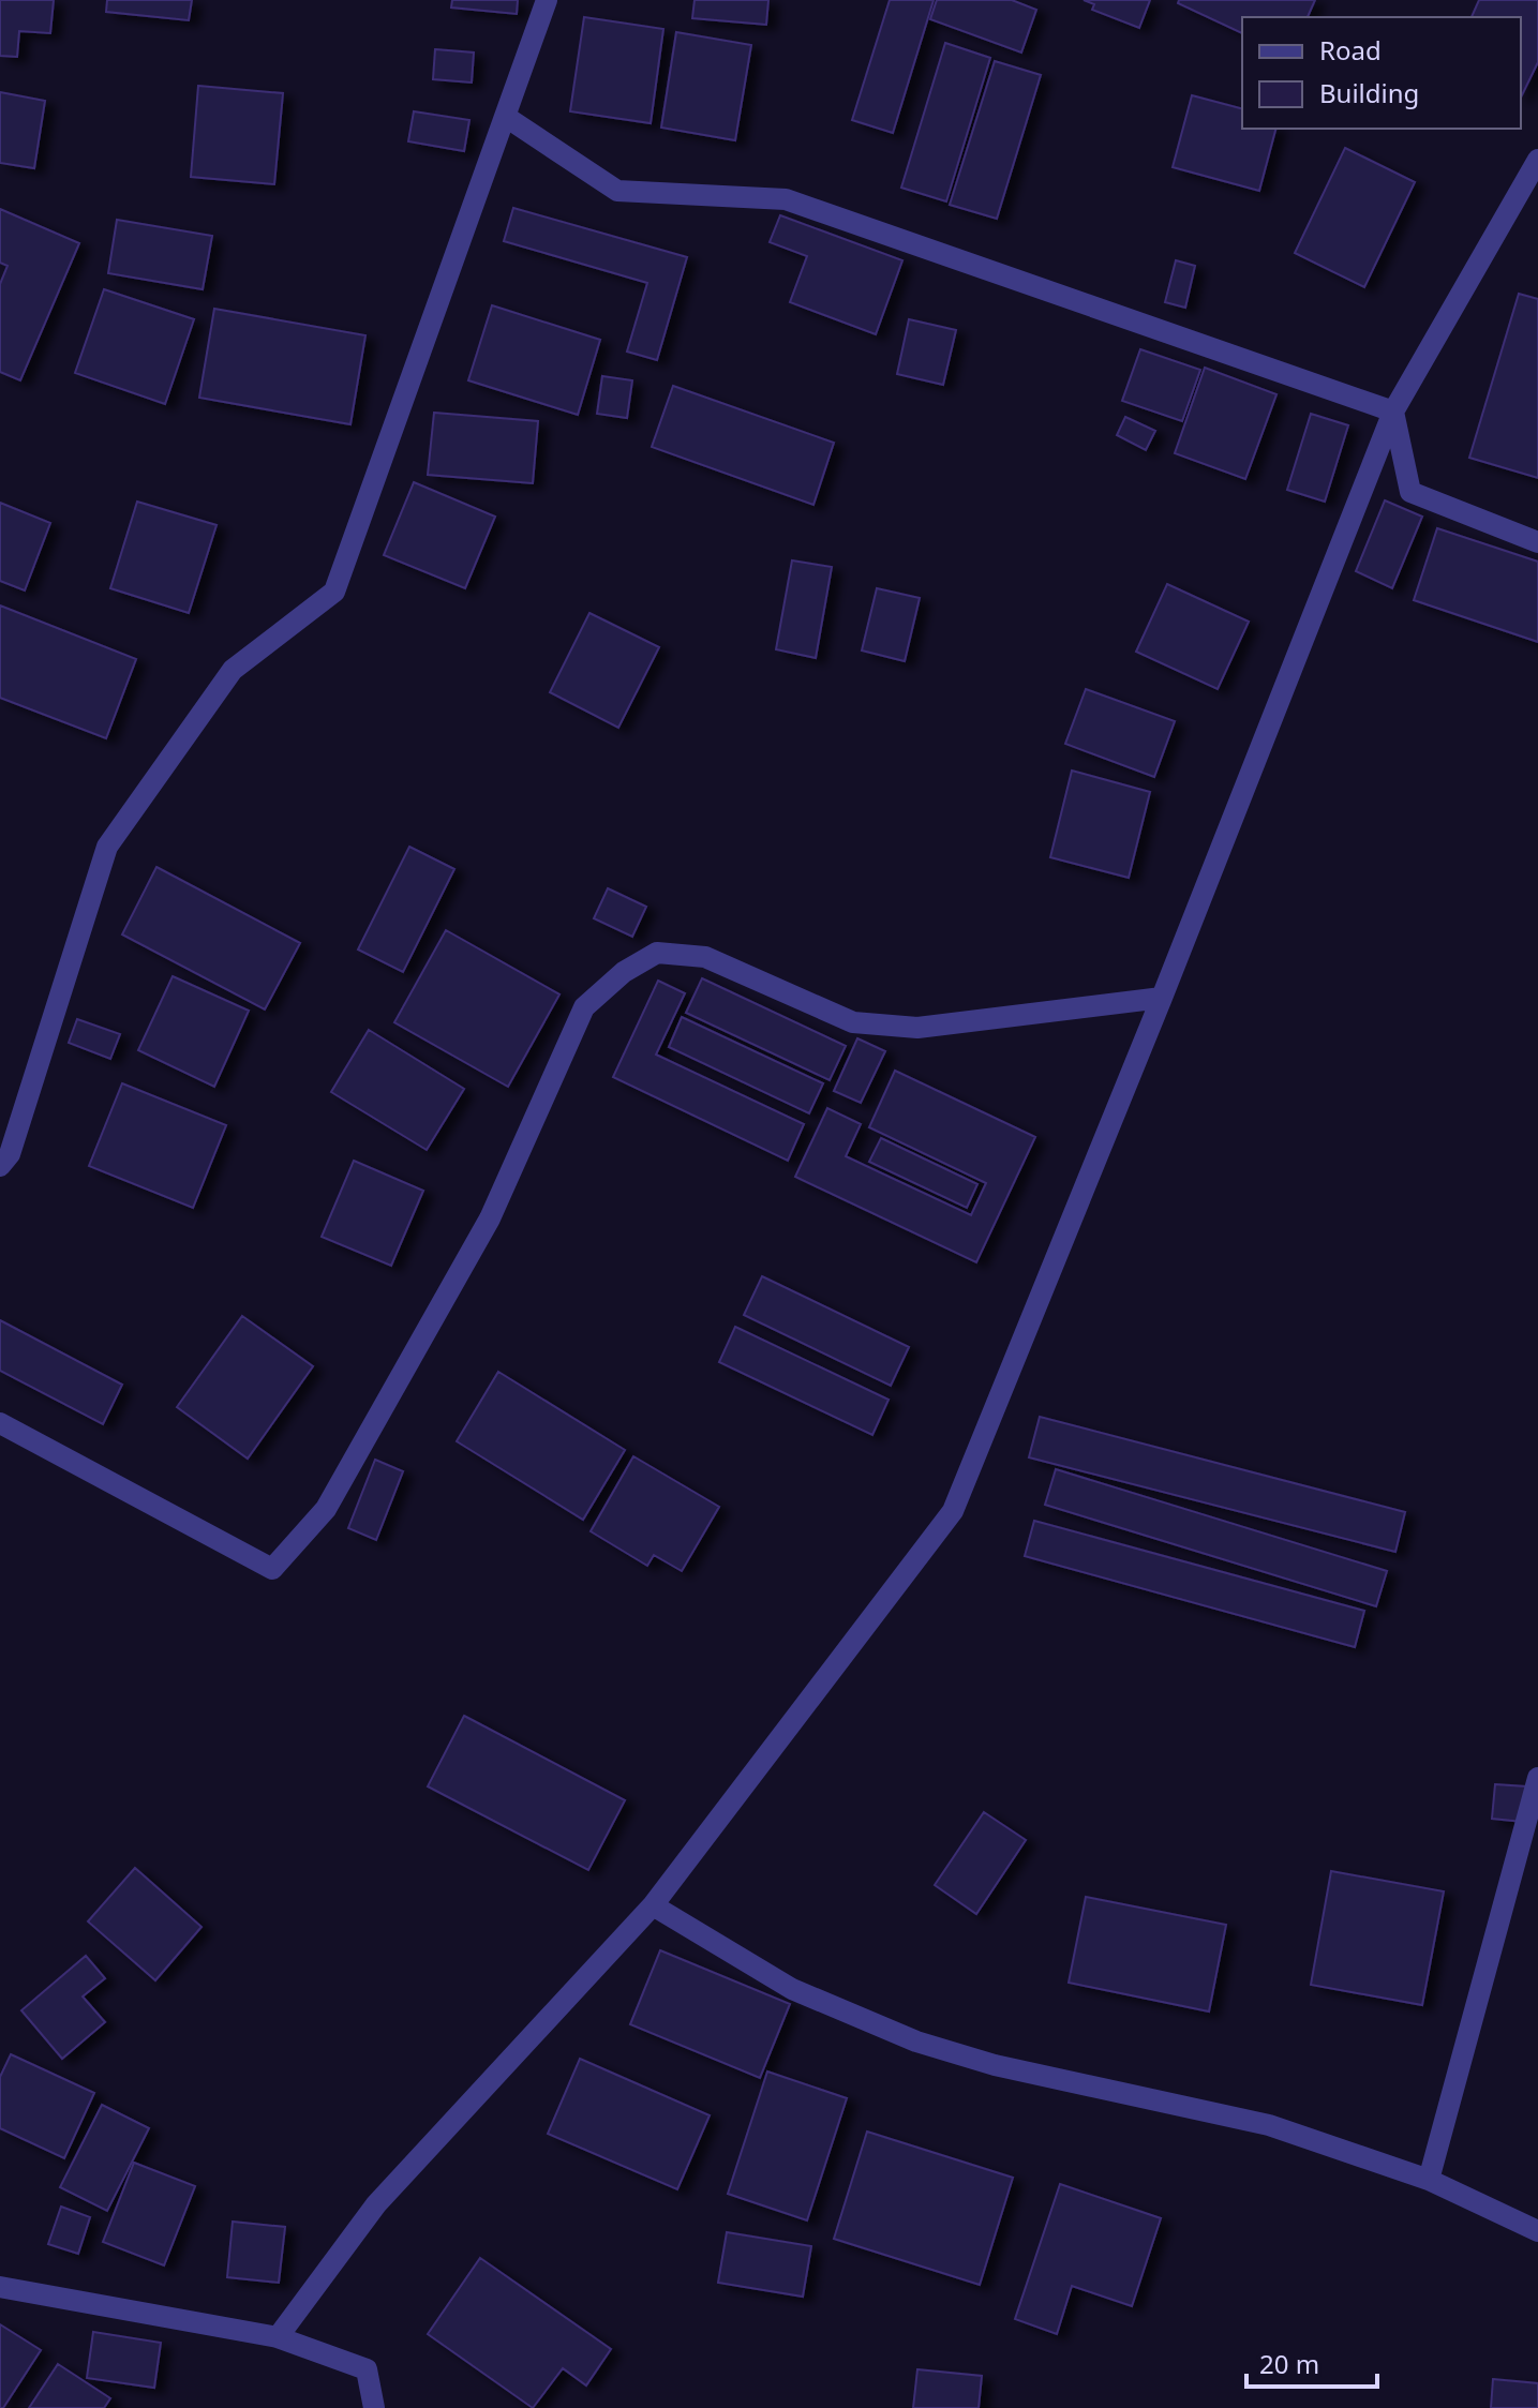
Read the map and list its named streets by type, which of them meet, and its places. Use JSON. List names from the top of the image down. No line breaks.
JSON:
{"legend":["Road","Building"],"scale_bar":"20 m"}
